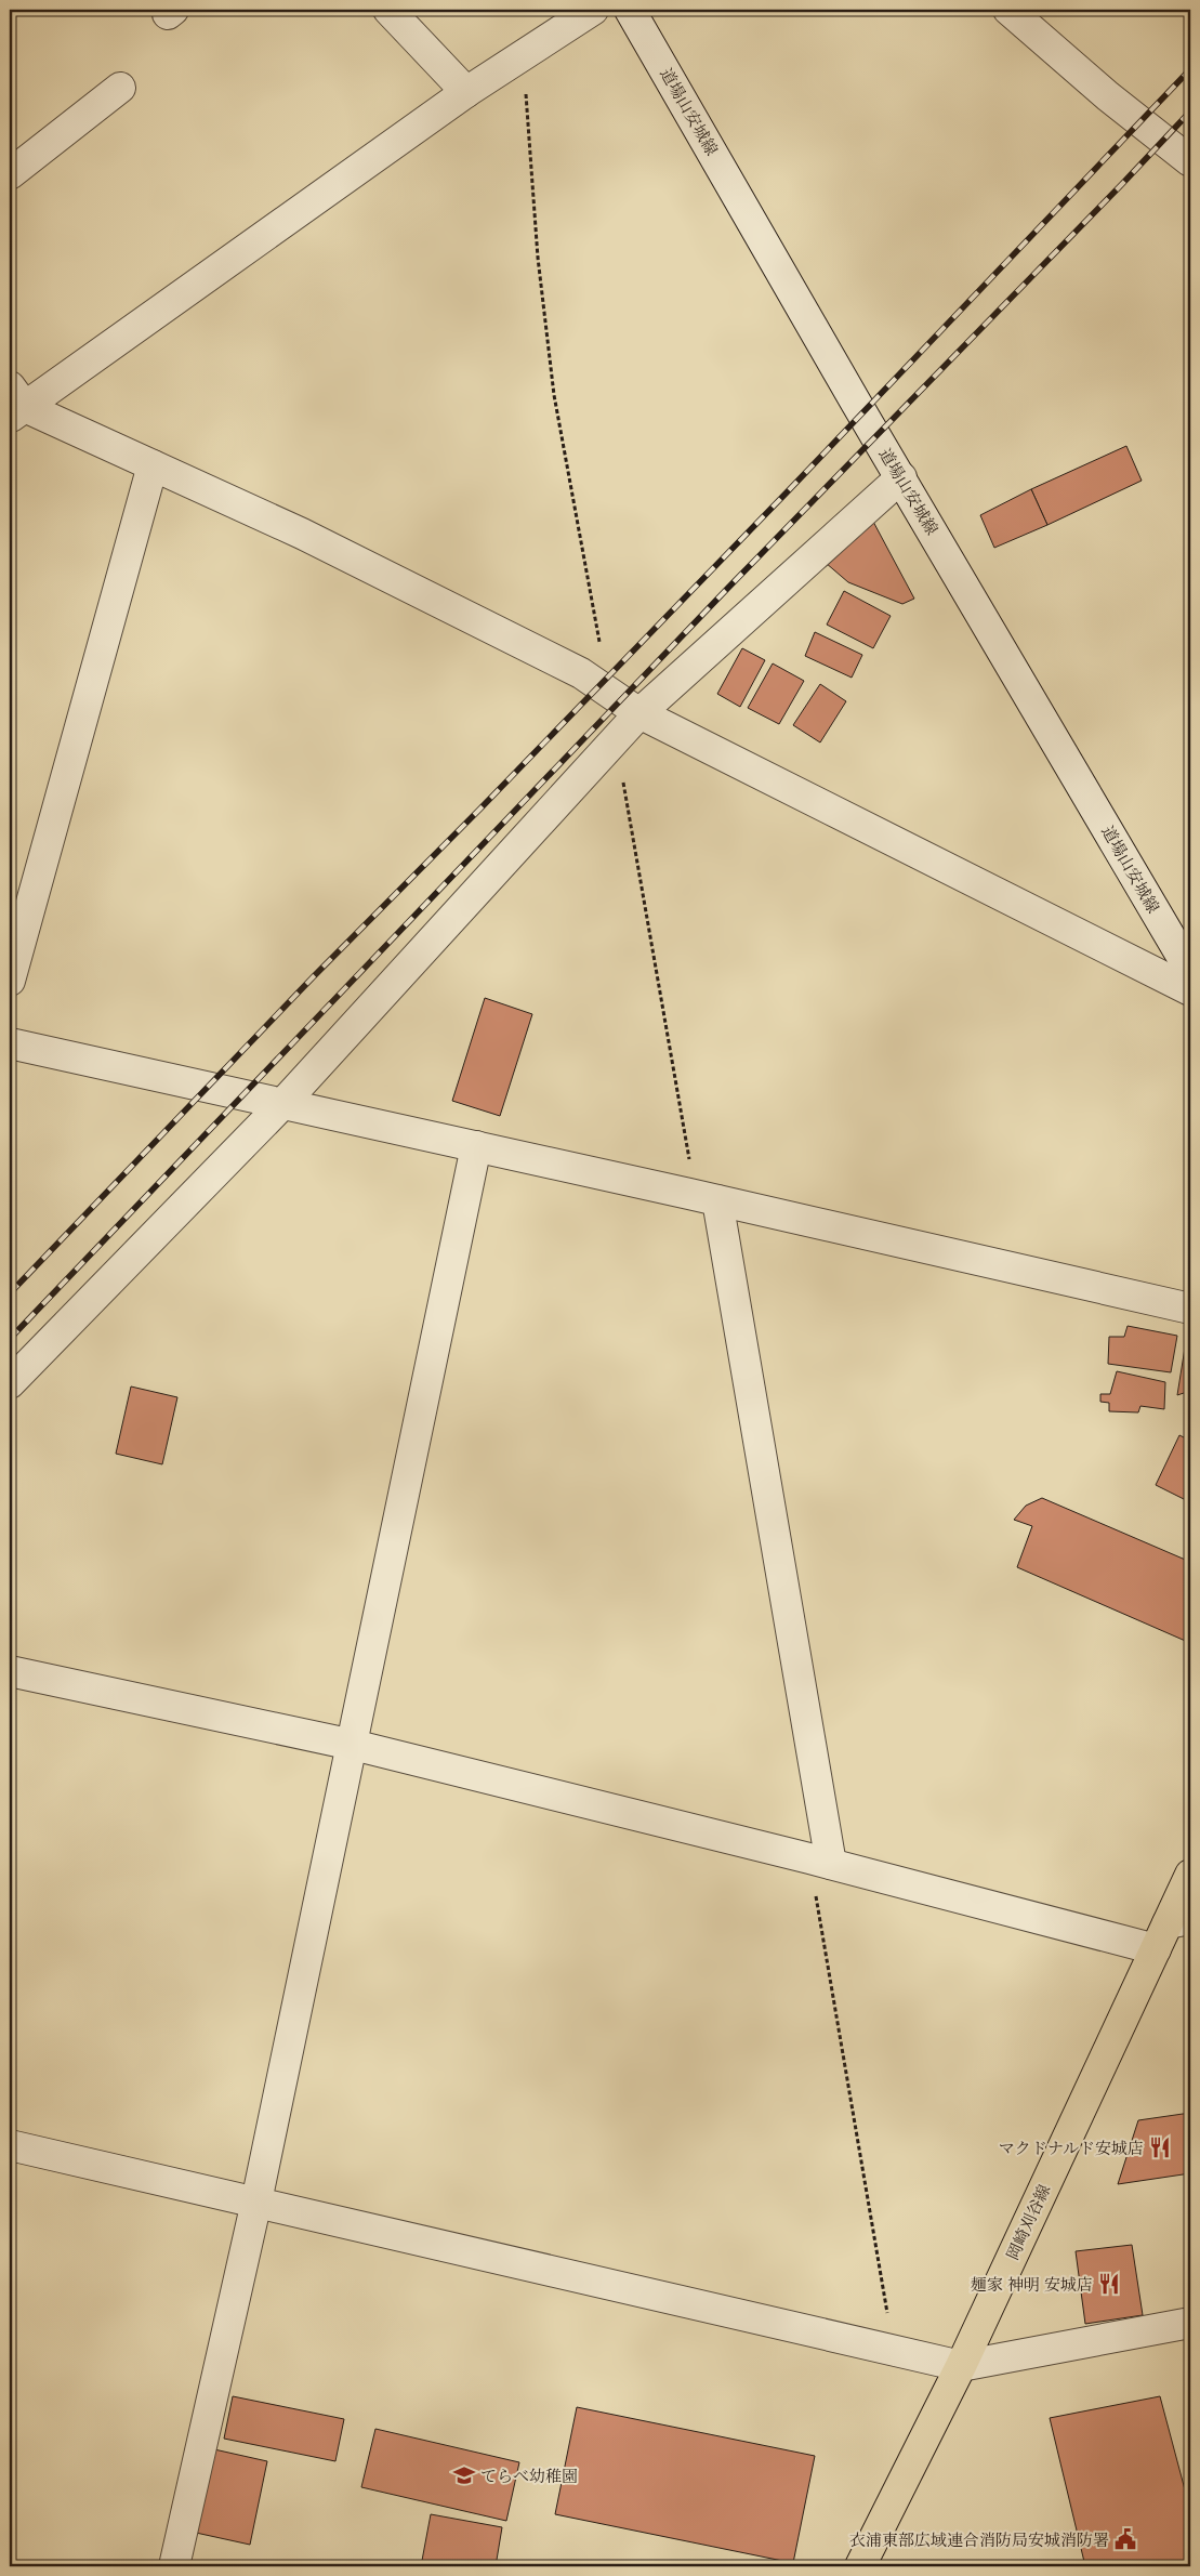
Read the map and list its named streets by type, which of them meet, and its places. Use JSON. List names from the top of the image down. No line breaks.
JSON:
{"streets":{"main road":["岡崎刈谷線"],"street":["道場山安城線"]},"places":{"restaurant":["マクドナルド安城店","麺家 神明 安城店"],"school or university":["てらべ幼稚園"],"public building":["衣浦東部広域連合消防局安城消防署"]}}
